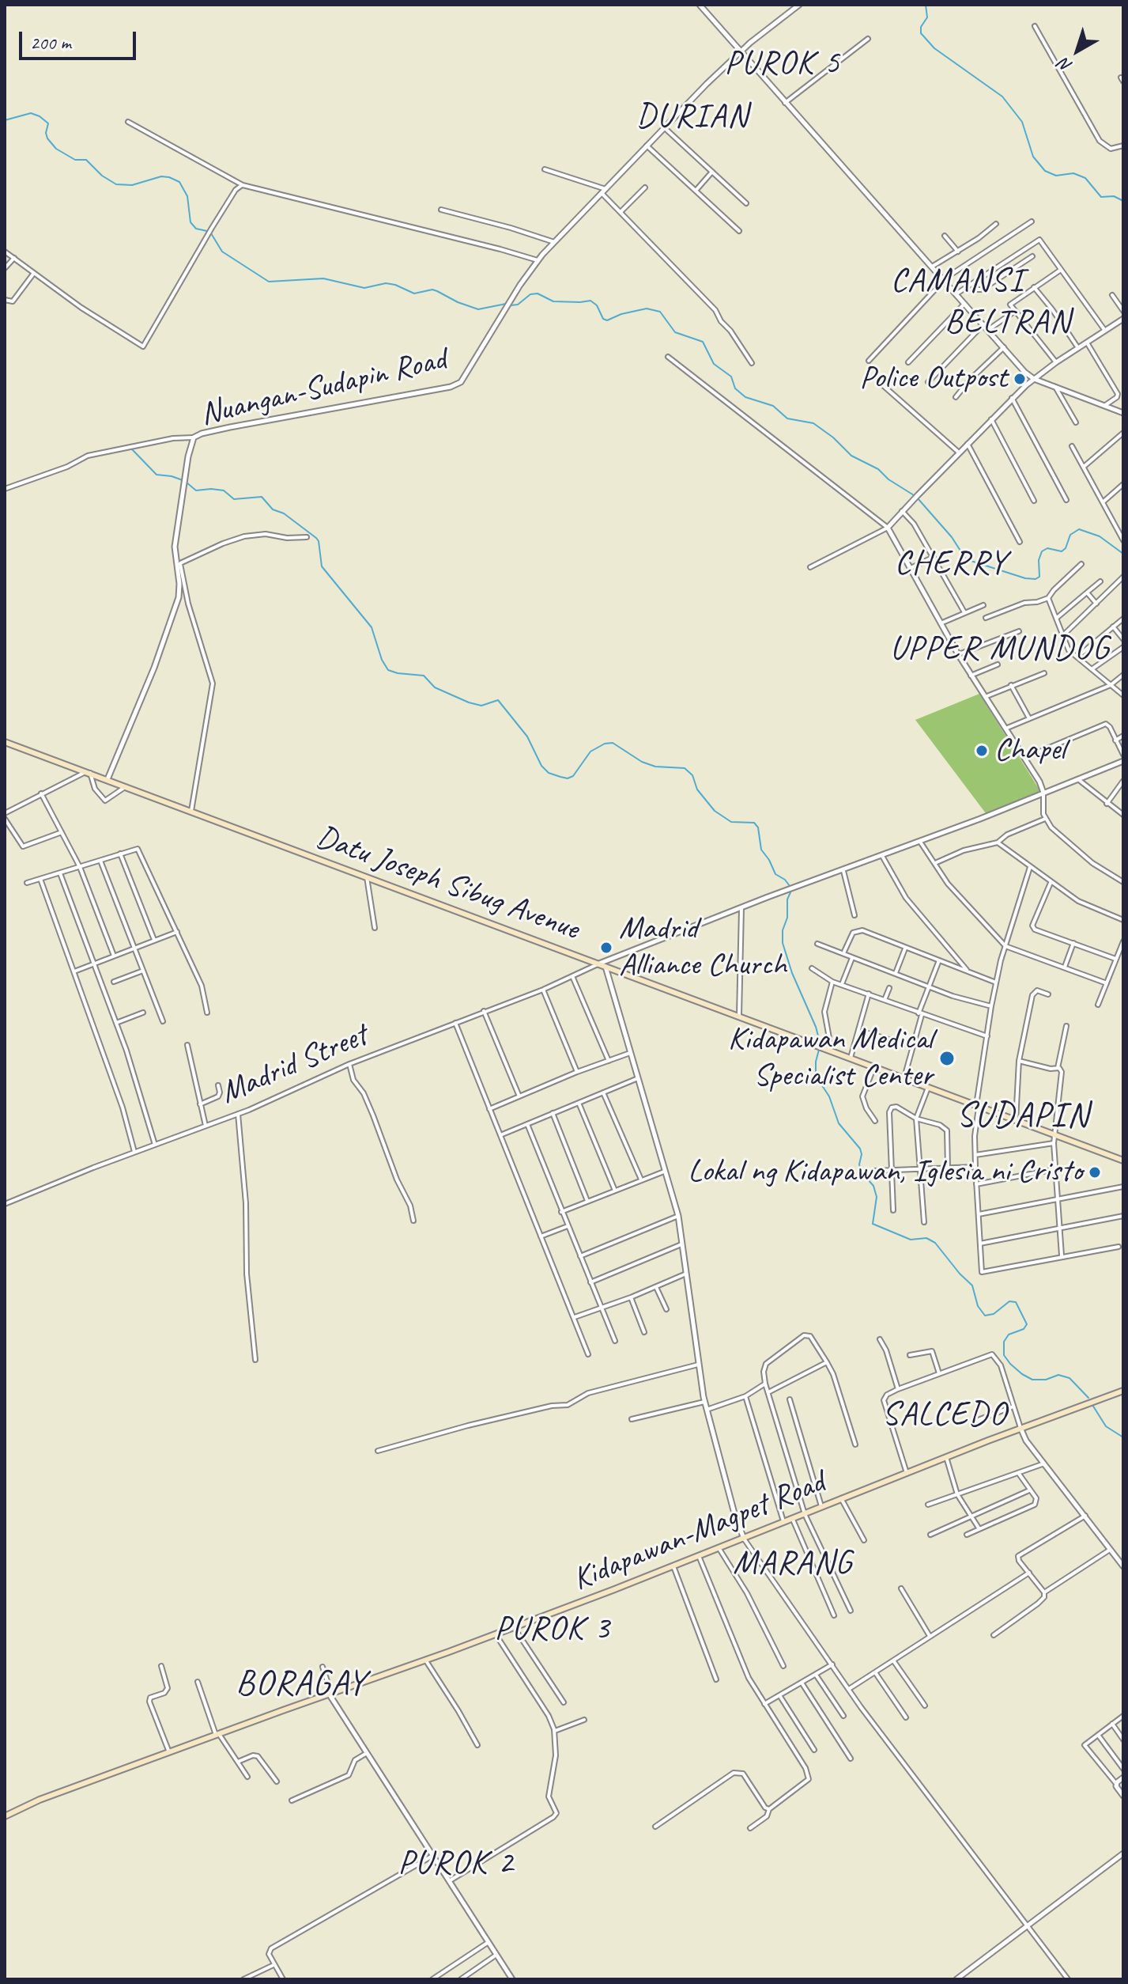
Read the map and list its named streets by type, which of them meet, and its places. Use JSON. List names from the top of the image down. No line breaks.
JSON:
{"streets":{"main road":["Datu Joseph Sibug Avenue","Kidapawan-Magpet Road"],"street":["Nuangan-Sudapin Road","Madrid Street"]},"crossings":[["Nuangan-Sudapin Road","Datu Joseph Sibug Avenue"],["Datu Joseph Sibug Avenue","Madrid Street"]],"districts":["PUROK 5","DURIAN","CAMANSI","BELTRAN","CHERRY","UPPER MUNDOG","SUDAPIN","SALCEDO","MARANG","PUROK 3","BORAGAY","PUROK 2"],"places":["Police Outpost","Chapel","Madrid Alliance Church","Kidapawan Medical Specialist Center","Lokal ng Kidapawan, Iglesia ni Cristo"],"scale_bar":"200 m","north":"bottom left"}
